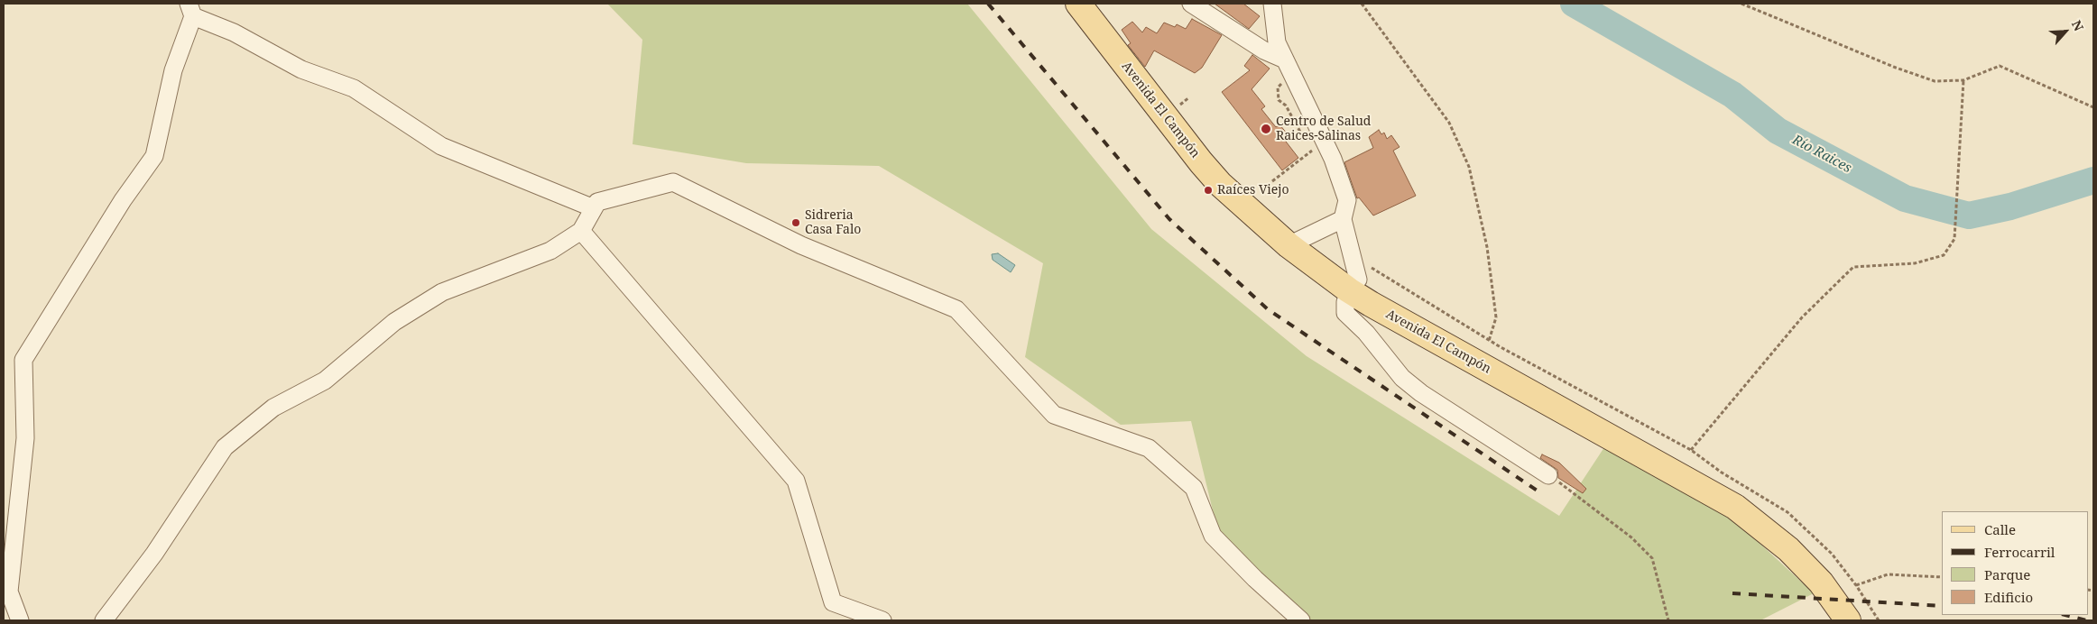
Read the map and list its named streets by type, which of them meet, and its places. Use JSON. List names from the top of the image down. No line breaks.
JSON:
{"streets":{"main road":["Avenida El Campón"]},"water":["Río Raices"],"places":["Centro de Salud Raices-Salinas","Raíces Viejo","Sidreria Casa Falo"],"legend":["Calle","Ferrocarril","Parque","Edificio"],"north":"top right"}
